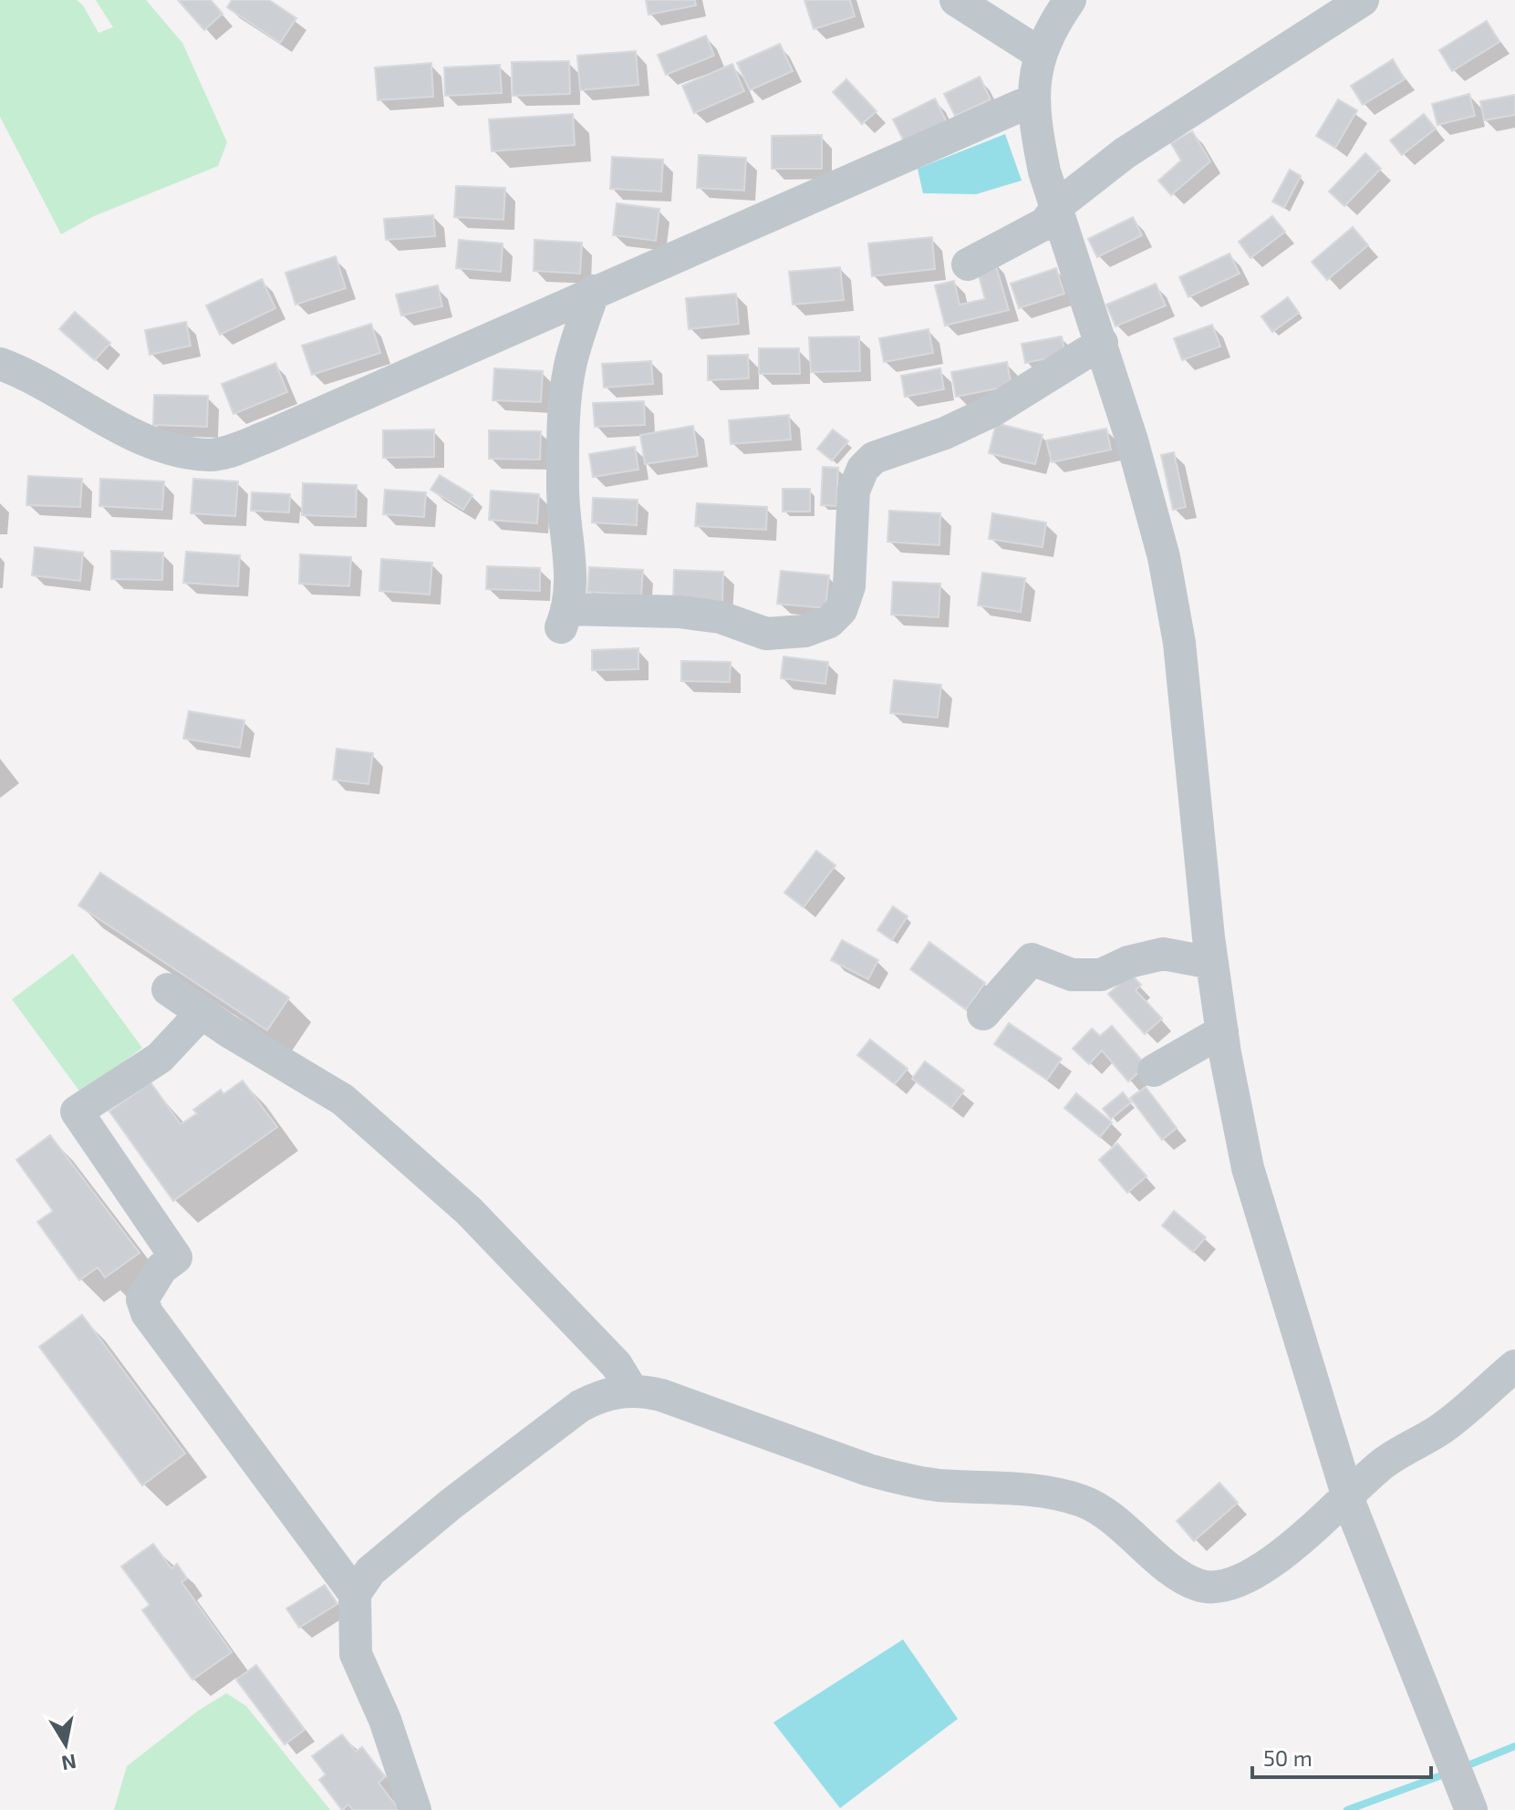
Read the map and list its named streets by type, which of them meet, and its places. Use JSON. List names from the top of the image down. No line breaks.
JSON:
{"scale_bar":"50 m","north":"bottom"}
